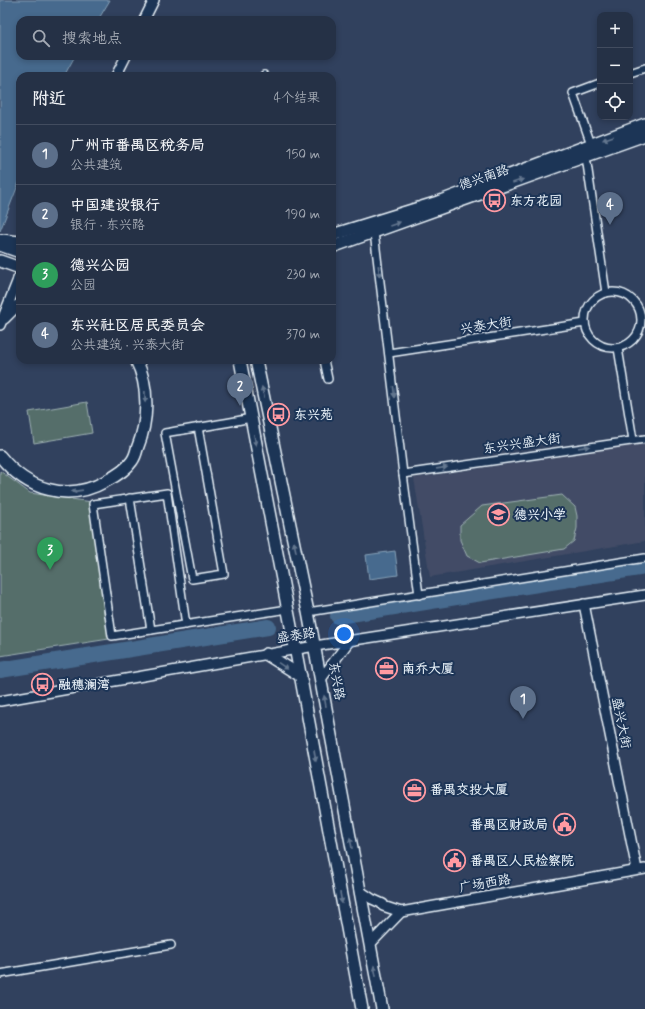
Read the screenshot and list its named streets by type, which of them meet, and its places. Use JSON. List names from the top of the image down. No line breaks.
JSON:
{"streets":{"main road":["德兴南路","东兴路"],"street":["兴泰大街","东兴兴盛大街","盛泰路","盛兴大街","广场西路"]},"crossings":[["盛泰路","东兴路"],["盛泰路","盛兴大街"],["盛兴大街","广场西路"]],"one_way":["东兴兴盛大街"],"places":{"bus stop":["东方花园","东兴苑","融穗澜湾"],"school or university":["德兴小学"],"office":["南乔大厦","番禺交投大厦"],"public building":["番禺区财政局","番禺区人民检察院"]},"page":{"map_buttons":["+","−"],"search":"搜索地点","heading":["附近","4个结果"],"list":[{"mark":"1","name":"广州市番禺区税务局","note":"公共建筑","value":"150 m"},{"mark":"2","name":"中国建设银行","note":"银行 · 东兴路","value":"190 m"},{"mark":"3","name":"德兴公园","note":"公园","value":"230 m"},{"mark":"4","name":"东兴社区居民委员会","note":"公共建筑 · 兴泰大街","value":"370 m"}],"pins":["4","2","3","1"]}}
